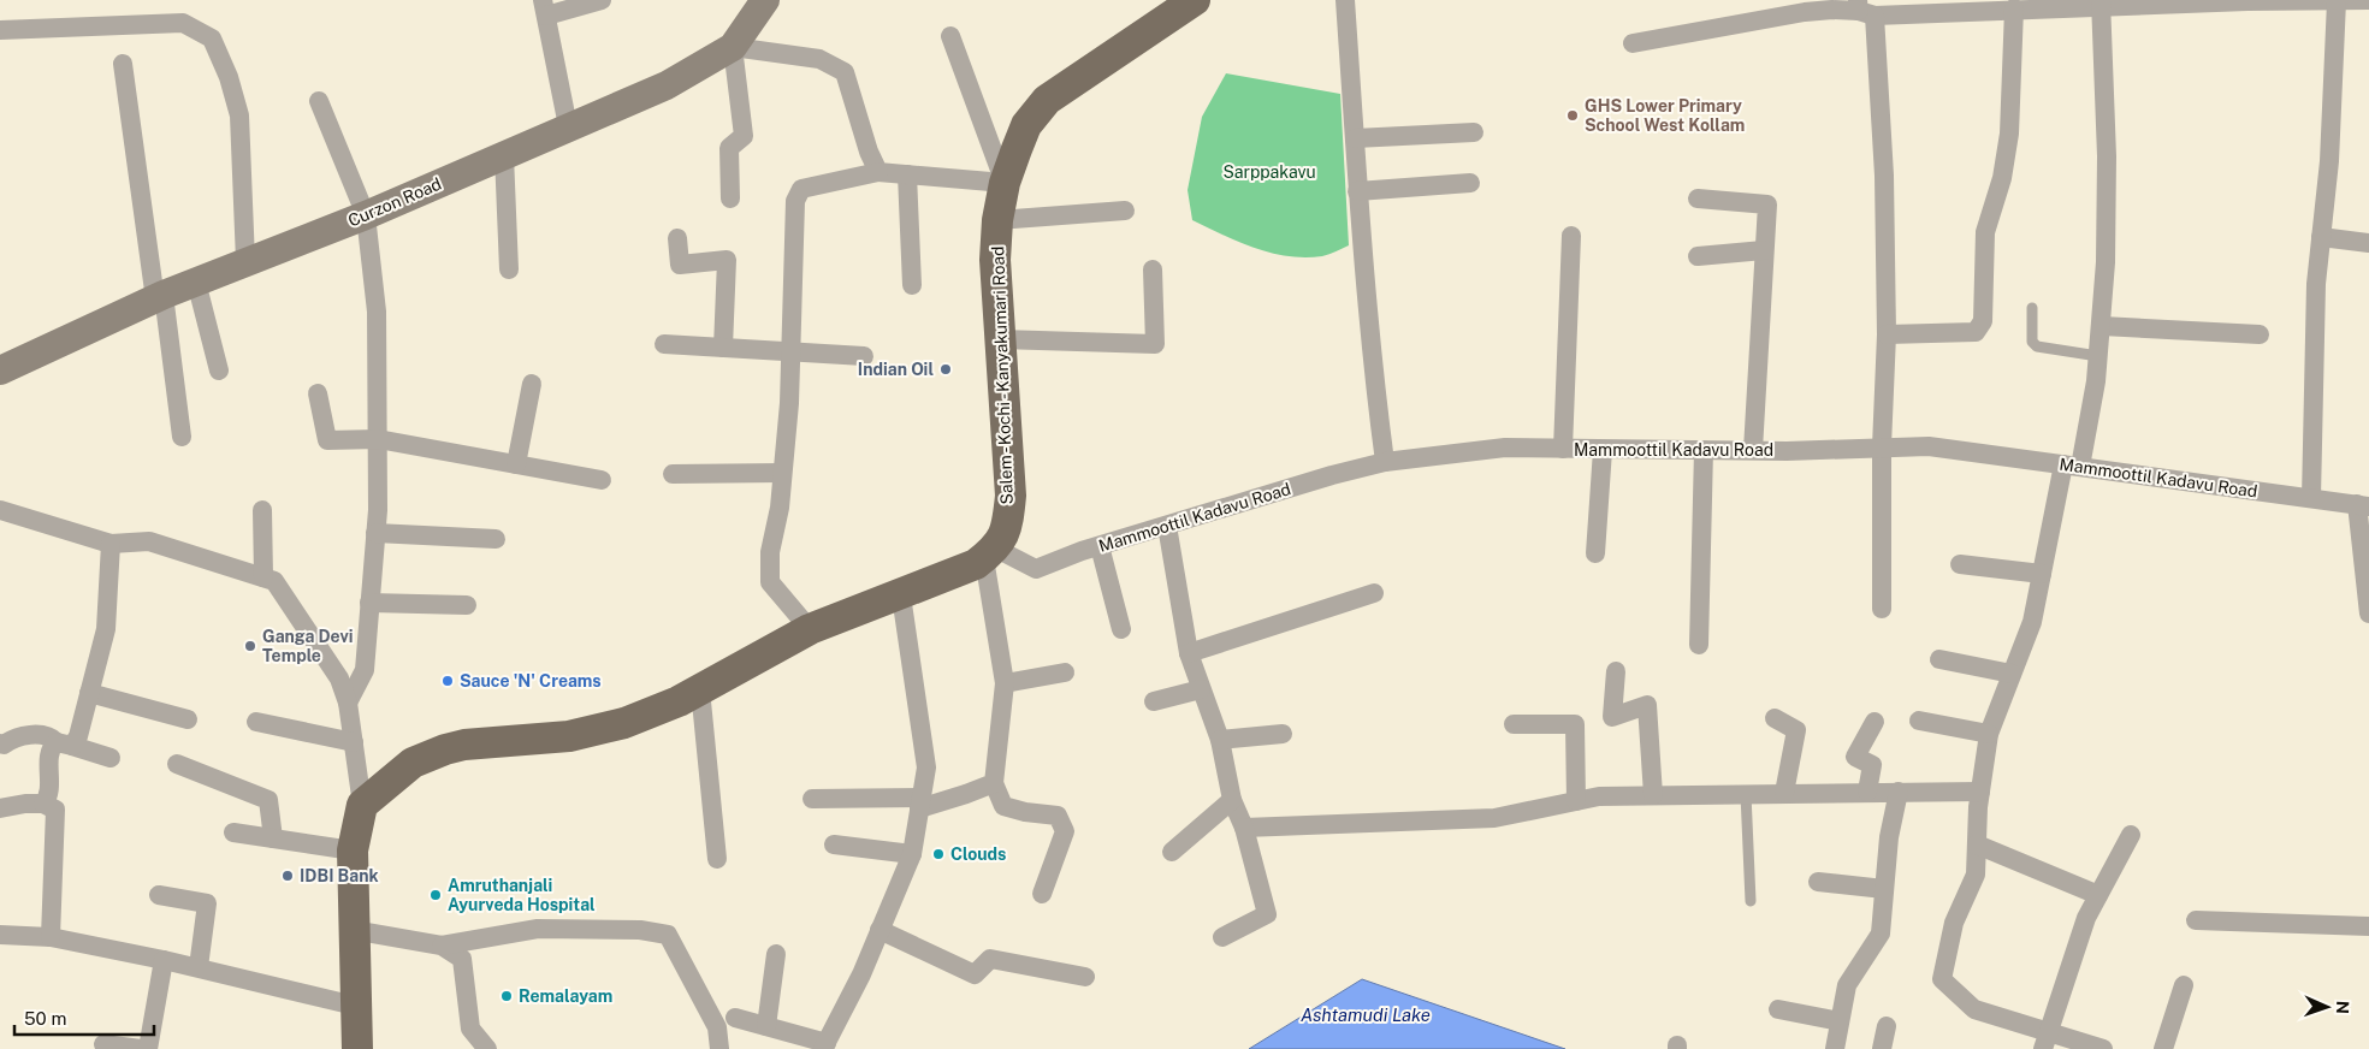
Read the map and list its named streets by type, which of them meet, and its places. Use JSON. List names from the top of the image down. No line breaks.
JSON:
{"streets":{"main road":["Curzon Road","Salem - Kochi - Kanyakumari Road"],"street":["Mammoottil Kadavu Road"]},"crossings":[["Salem - Kochi - Kanyakumari Road","Mammoottil Kadavu Road"]],"water":["Ashtamudi Lake"],"parks":["Sarppakavu"],"places":["GHS Lower Primary School West Kollam","Indian Oil","Ganga Devi Temple","Sauce 'N' Creams","Clouds","IDBI Bank","Amruthanjali Ayurveda Hospital","Remalayam"],"scale_bar":"50 m","north":"right"}
